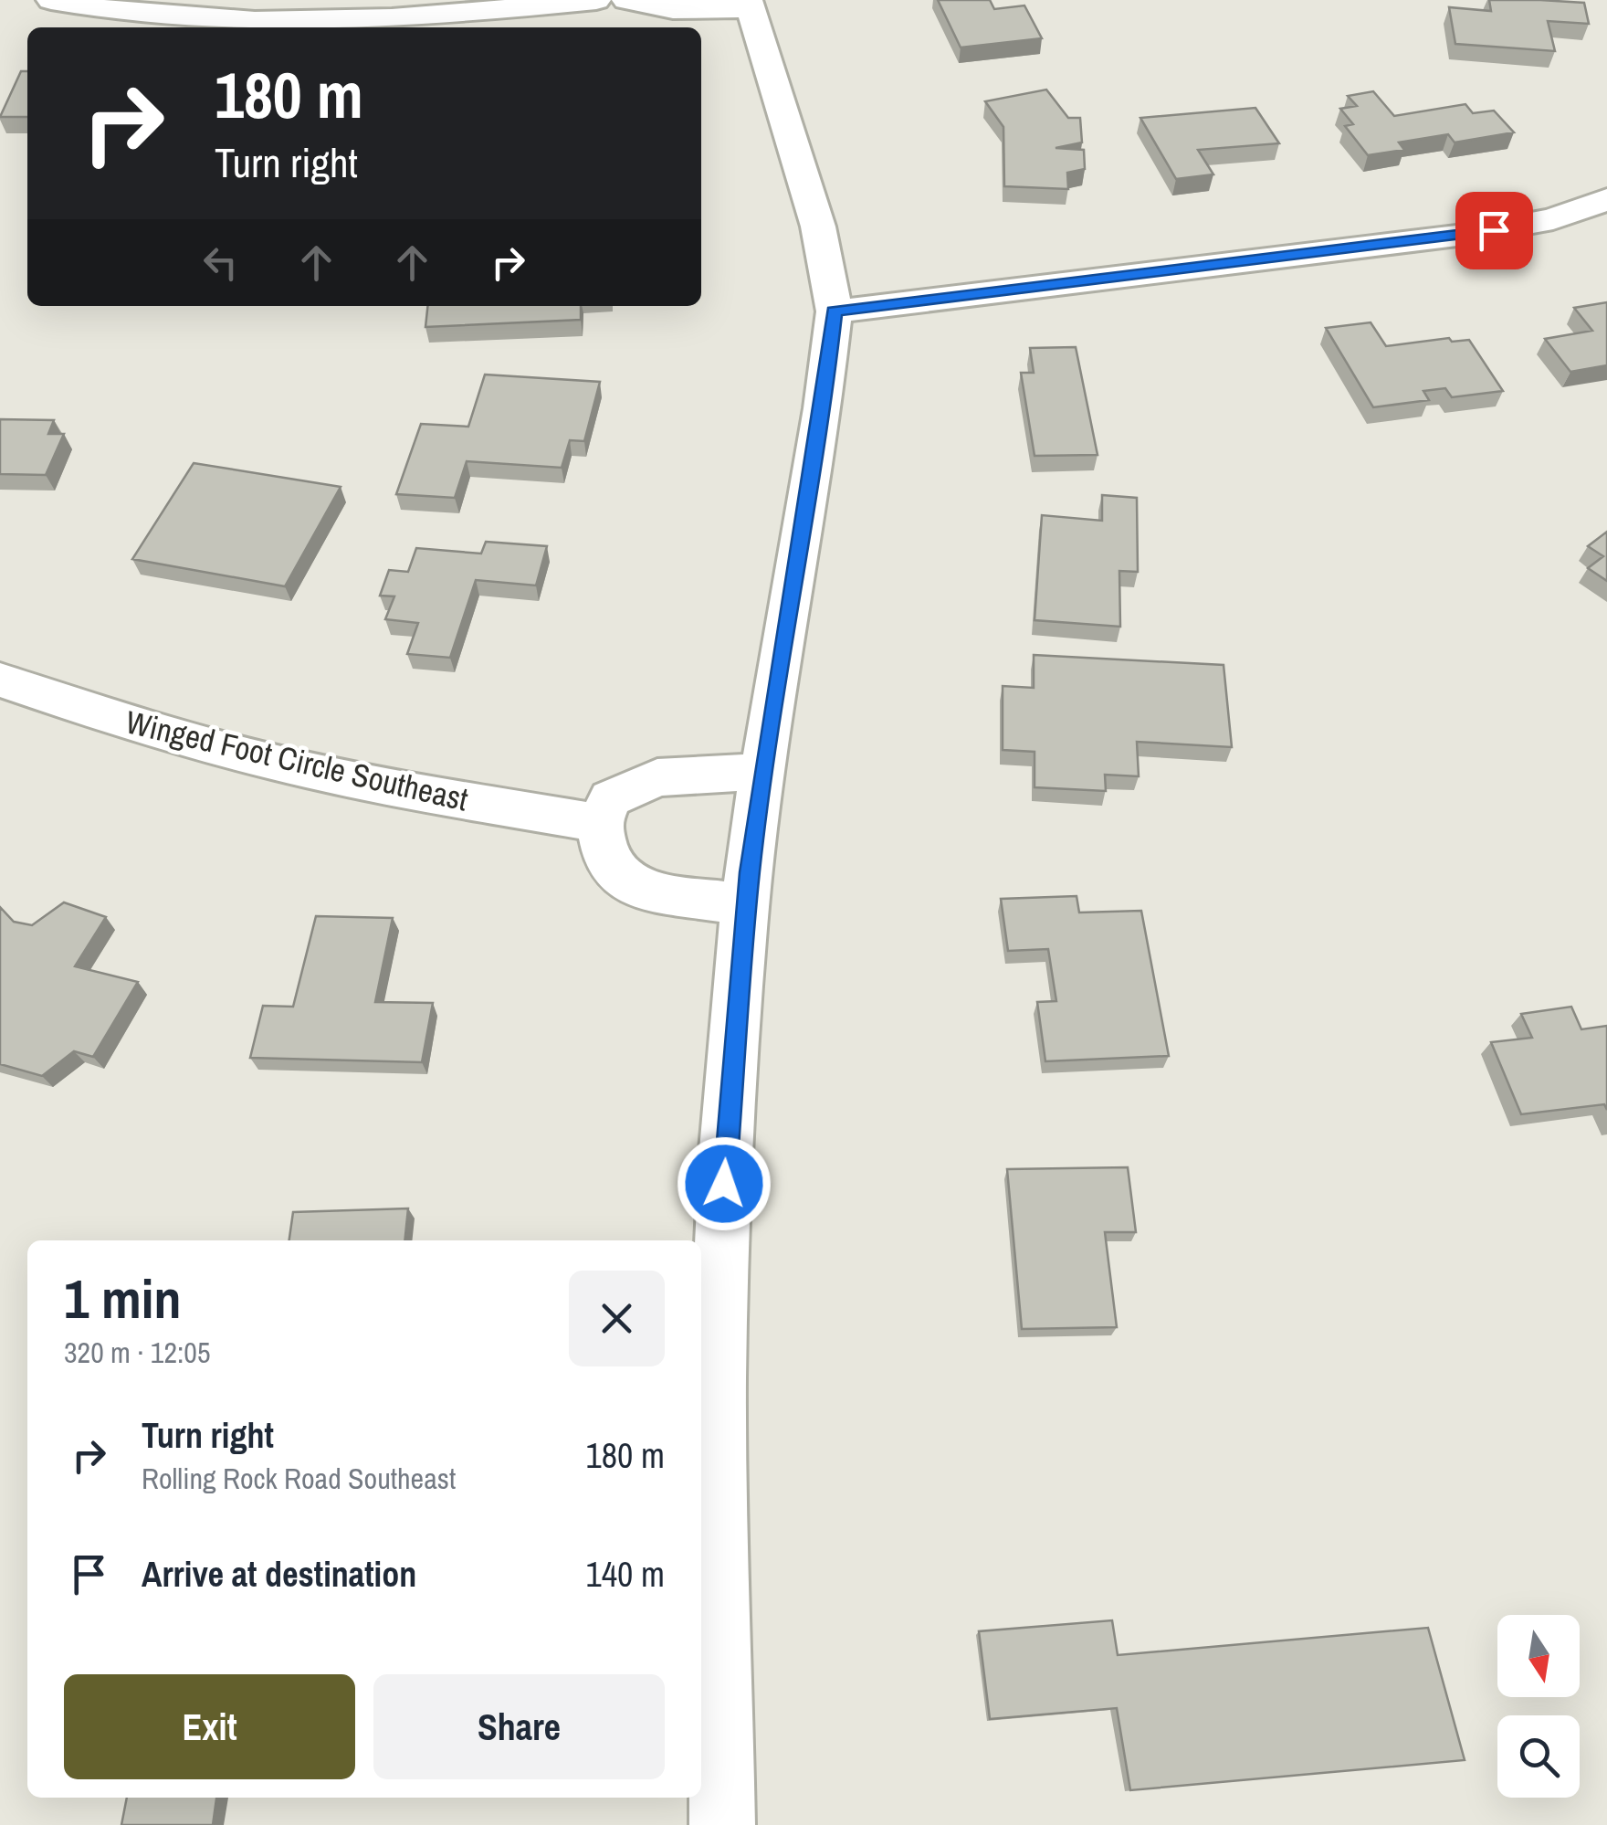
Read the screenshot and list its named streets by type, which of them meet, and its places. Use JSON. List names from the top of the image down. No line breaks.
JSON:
{"streets":{"street":["Winged Foot Circle Southeast"]},"north":"bottom","page":{"turn":["180 m","Turn right"],"heading":["1 min","320 m · 12:05"],"list":[{"name":"Turn right","note":"Rolling Rock Road Southeast","value":"180 m"},{"name":"Arrive at destination","value":"140 m"}],"buttons":["Exit","Share"]}}
